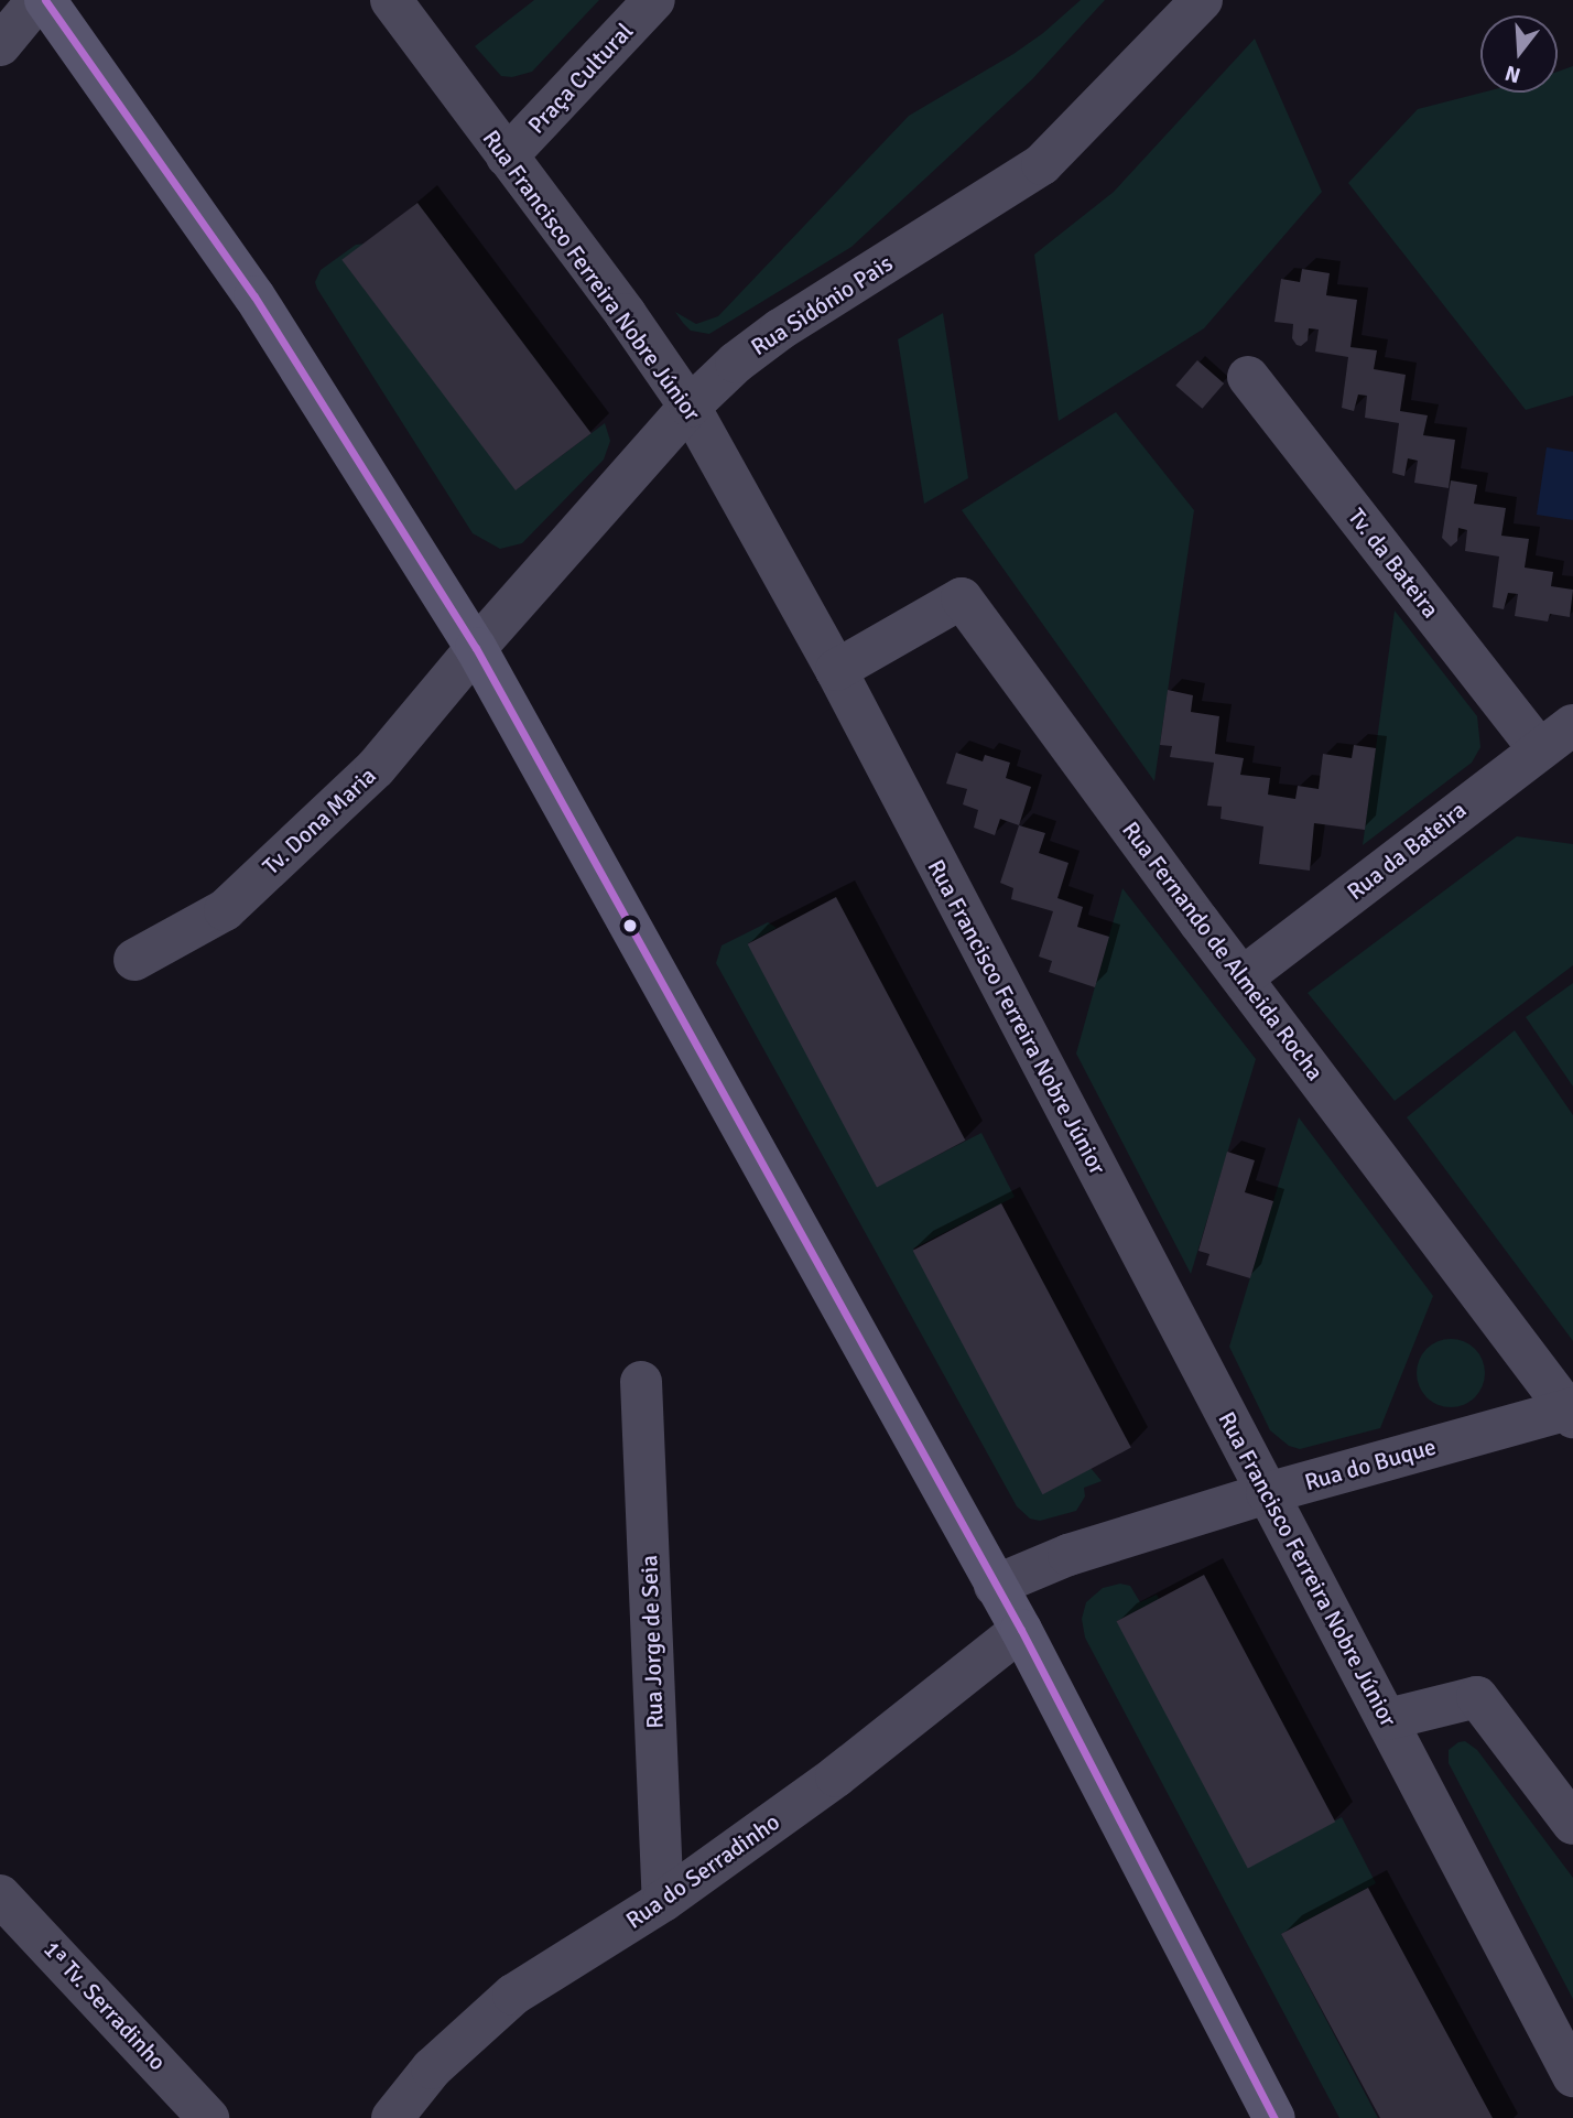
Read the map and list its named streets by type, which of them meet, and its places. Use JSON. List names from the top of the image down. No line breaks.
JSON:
{"streets":{"street":["Praça Cultural","Rua Francisco Ferreira Nobre Júnior","Rua Sidónio Pais","Tv. da Bateira","Tv. Dona Maria","Rua da Bateira","Rua Fernando de Almeida Rocha","Rua do Buque","Rua Jorge de Seia","Rua do Serradinho","1ª Tv. Serradinho"]},"crossings":[["Praça Cultural","Rua Francisco Ferreira Nobre Júnior"],["Rua Francisco Ferreira Nobre Júnior","Rua Sidónio Pais"],["Rua Francisco Ferreira Nobre Júnior","Rua Fernando de Almeida Rocha"],["Rua Francisco Ferreira Nobre Júnior","Rua do Buque"],["Rua Sidónio Pais","Tv. Dona Maria"],["Tv. da Bateira","Rua da Bateira"],["Rua da Bateira","Rua Fernando de Almeida Rocha"],["Rua Fernando de Almeida Rocha","Rua do Buque"],["Rua Jorge de Seia","Rua do Serradinho"]],"north":"bottom"}
